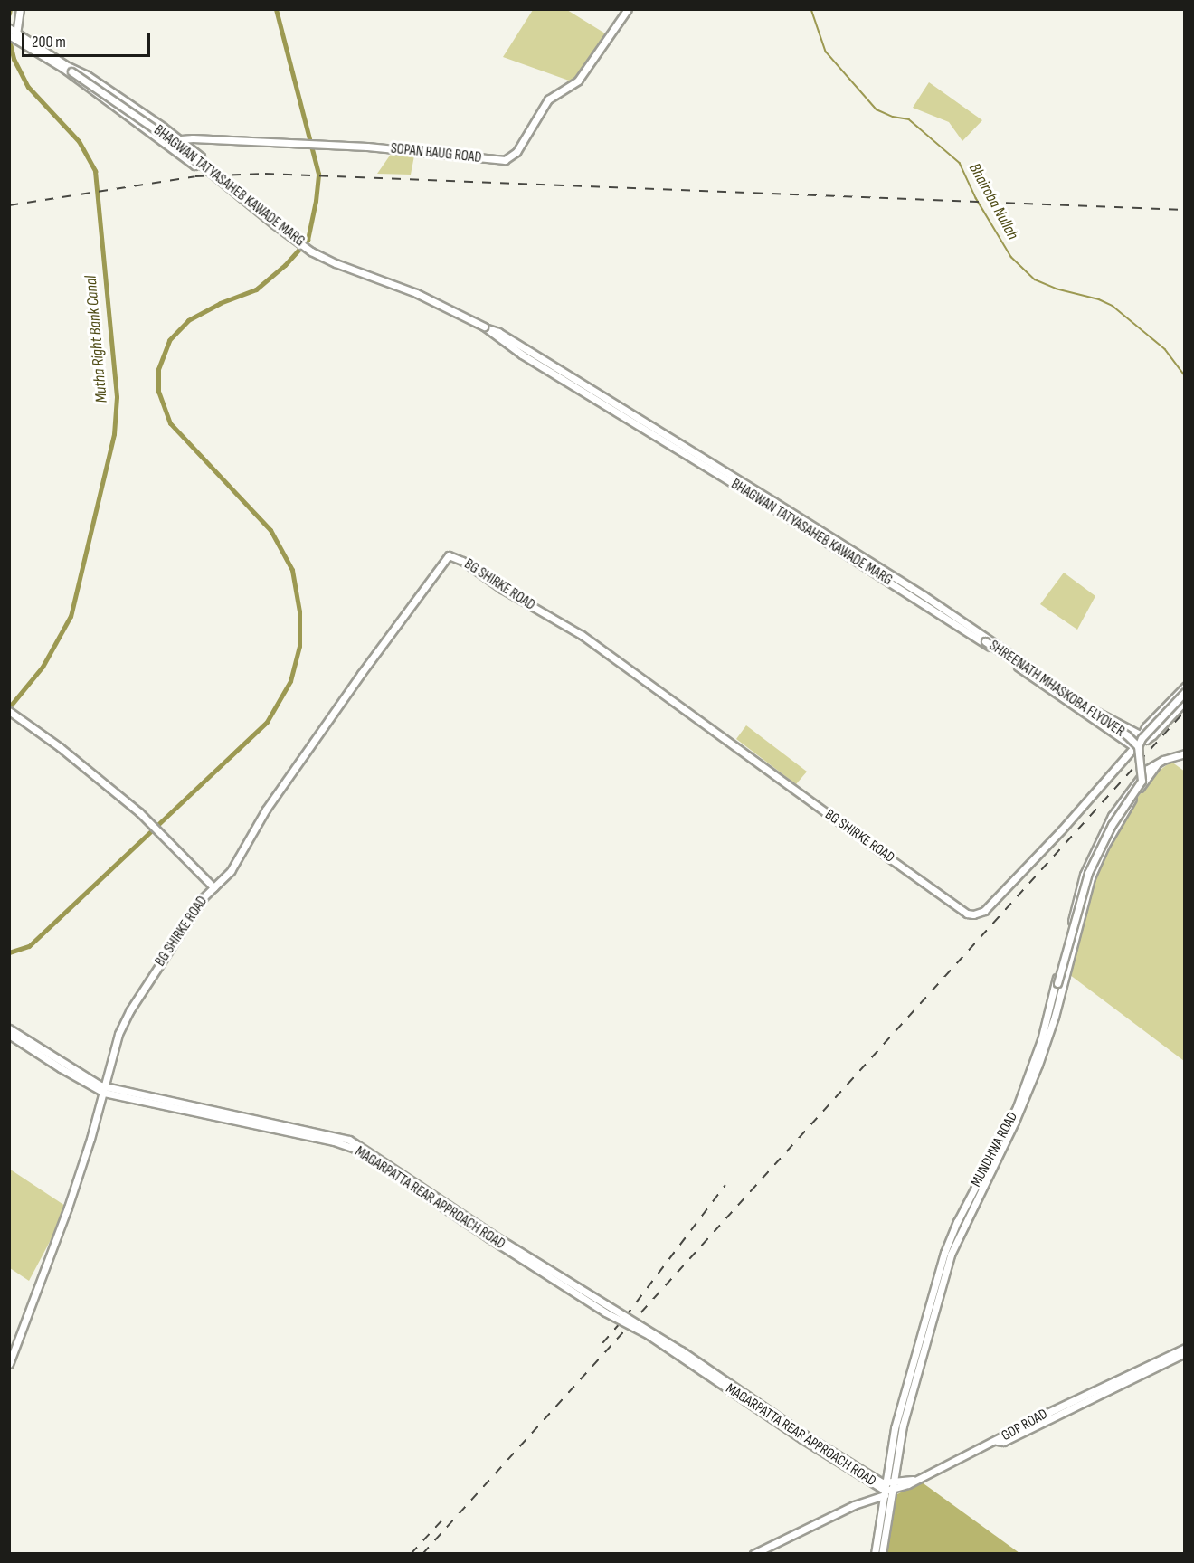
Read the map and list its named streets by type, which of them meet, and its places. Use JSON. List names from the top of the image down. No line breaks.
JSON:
{"streets":{"street":["SOPAN BAUG ROAD","BHAGWAN TATYASAHEB KAWADE MARG","BG SHIRKE ROAD","SHREENATH MHASKOBA FLYOVER","MUNDHWA ROAD","MAGARPATTA REAR APPROACH ROAD","GDP ROAD"]},"crossings":[["BHAGWAN TATYASAHEB KAWADE MARG","BG SHIRKE ROAD"],["BHAGWAN TATYASAHEB KAWADE MARG","SHREENATH MHASKOBA FLYOVER"],["BG SHIRKE ROAD","SHREENATH MHASKOBA FLYOVER"],["BG SHIRKE ROAD","MAGARPATTA REAR APPROACH ROAD"],["SHREENATH MHASKOBA FLYOVER","MUNDHWA ROAD"],["MUNDHWA ROAD","MAGARPATTA REAR APPROACH ROAD"],["MAGARPATTA REAR APPROACH ROAD","GDP ROAD"]],"water":["Bhairoba Nullah","Mutha Right Bank Canal"],"scale_bar":"200 m"}
